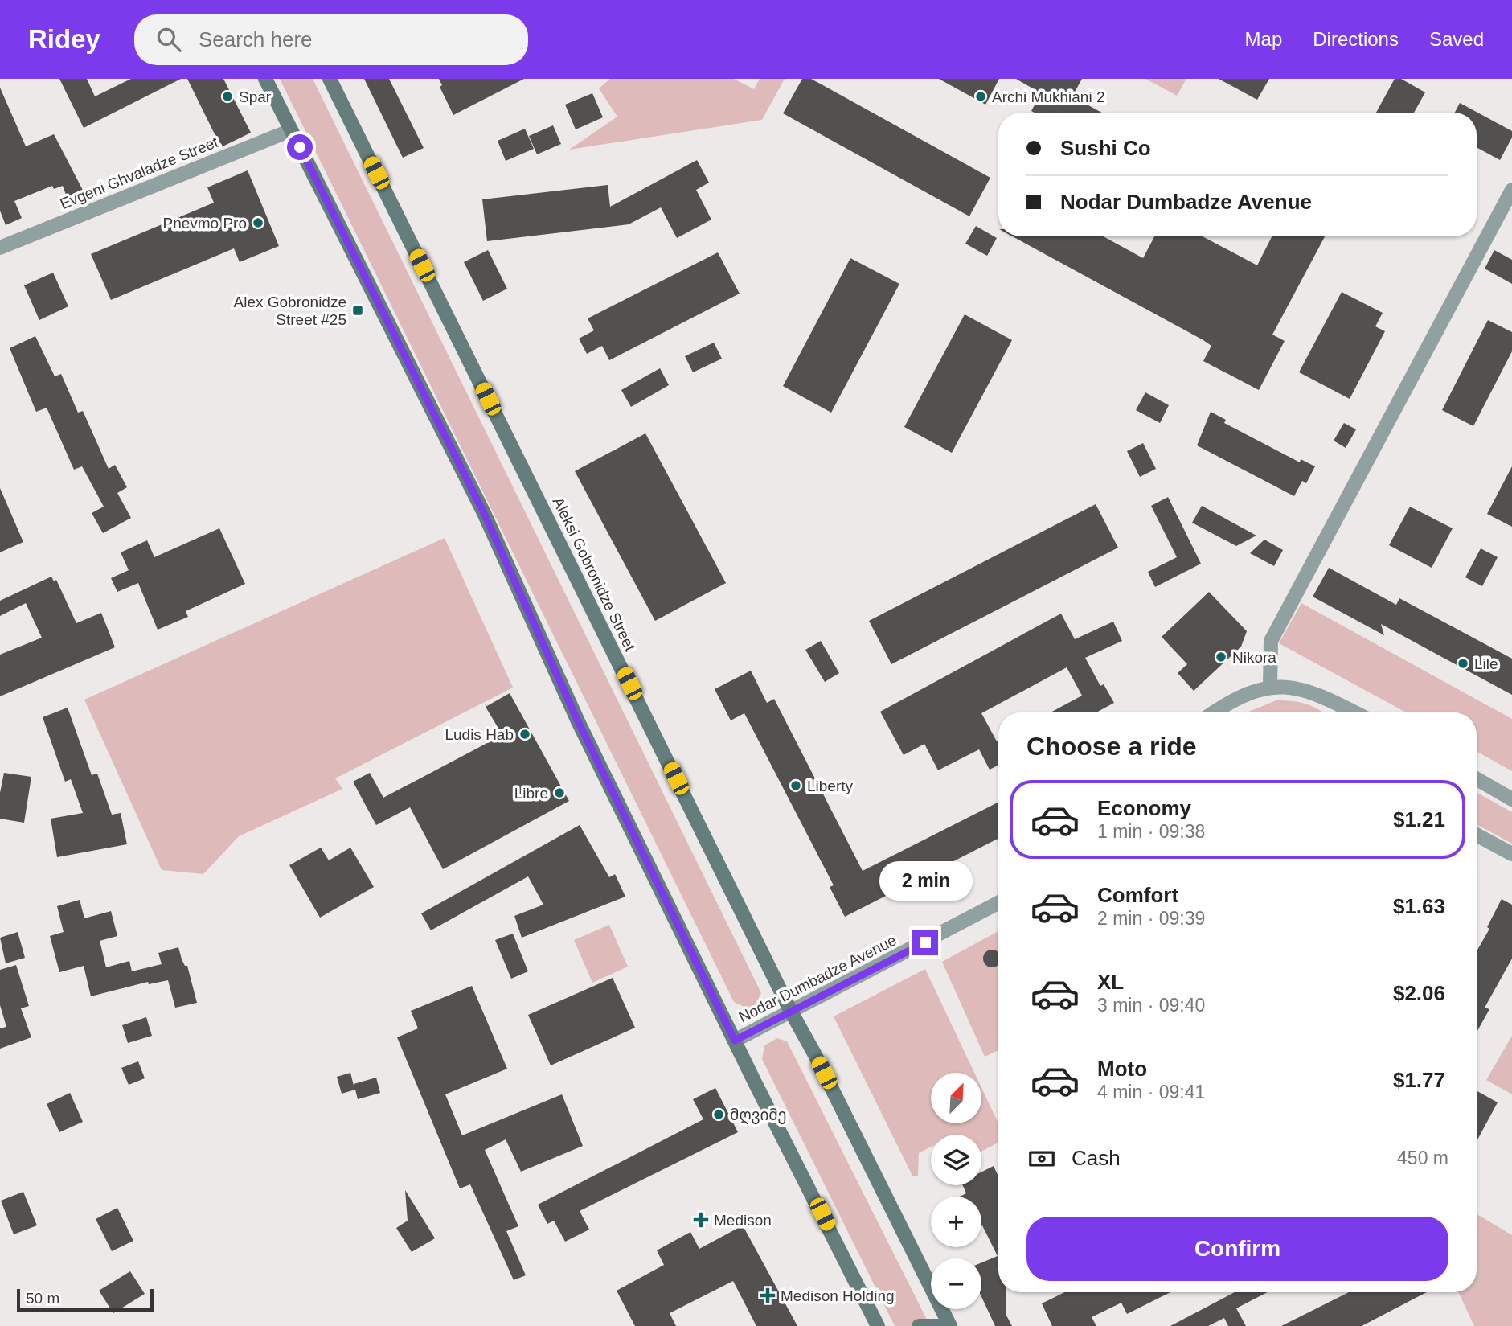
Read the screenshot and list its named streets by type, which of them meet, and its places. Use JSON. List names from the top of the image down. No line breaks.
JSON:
{"streets":{"main road":["Aleksi Gobronidze Street"],"street":["Evgeni Ghvaladze Street","Nodar Dumbadze Avenue"]},"crossings":[["Aleksi Gobronidze Street","Nodar Dumbadze Avenue"]],"places":{"other":["Spar","Archi Mukhiani 2","Pnevmo Pro","Nikora","Lile","Ludis Hab","Liberty","Libre","მღვიმე"],"transit":["Alex Gobronidze Street #25"],"health":["Medison","Medison Holding"]},"scale_bar":"50 m","north":"top right","page":{"header":"Ridey","search":"Search here","nav":["Map","Directions","Saved"],"banner":["Sushi Co","Nodar Dumbadze Avenue"],"heading":"Choose a ride","list":[{"name":"Economy","note":"1 min · 09:38","value":"$1.21"},{"name":"Comfort","note":"2 min · 09:39","value":"$1.63"},{"name":"XL","note":"3 min · 09:40","value":"$2.06"},{"name":"Moto","note":"4 min · 09:41","value":"$1.77"}],"bubble":"2 min","map_buttons":["+","−"],"pay":["Cash","450 m"],"buttons":"Confirm","scale":"50 m"}}
